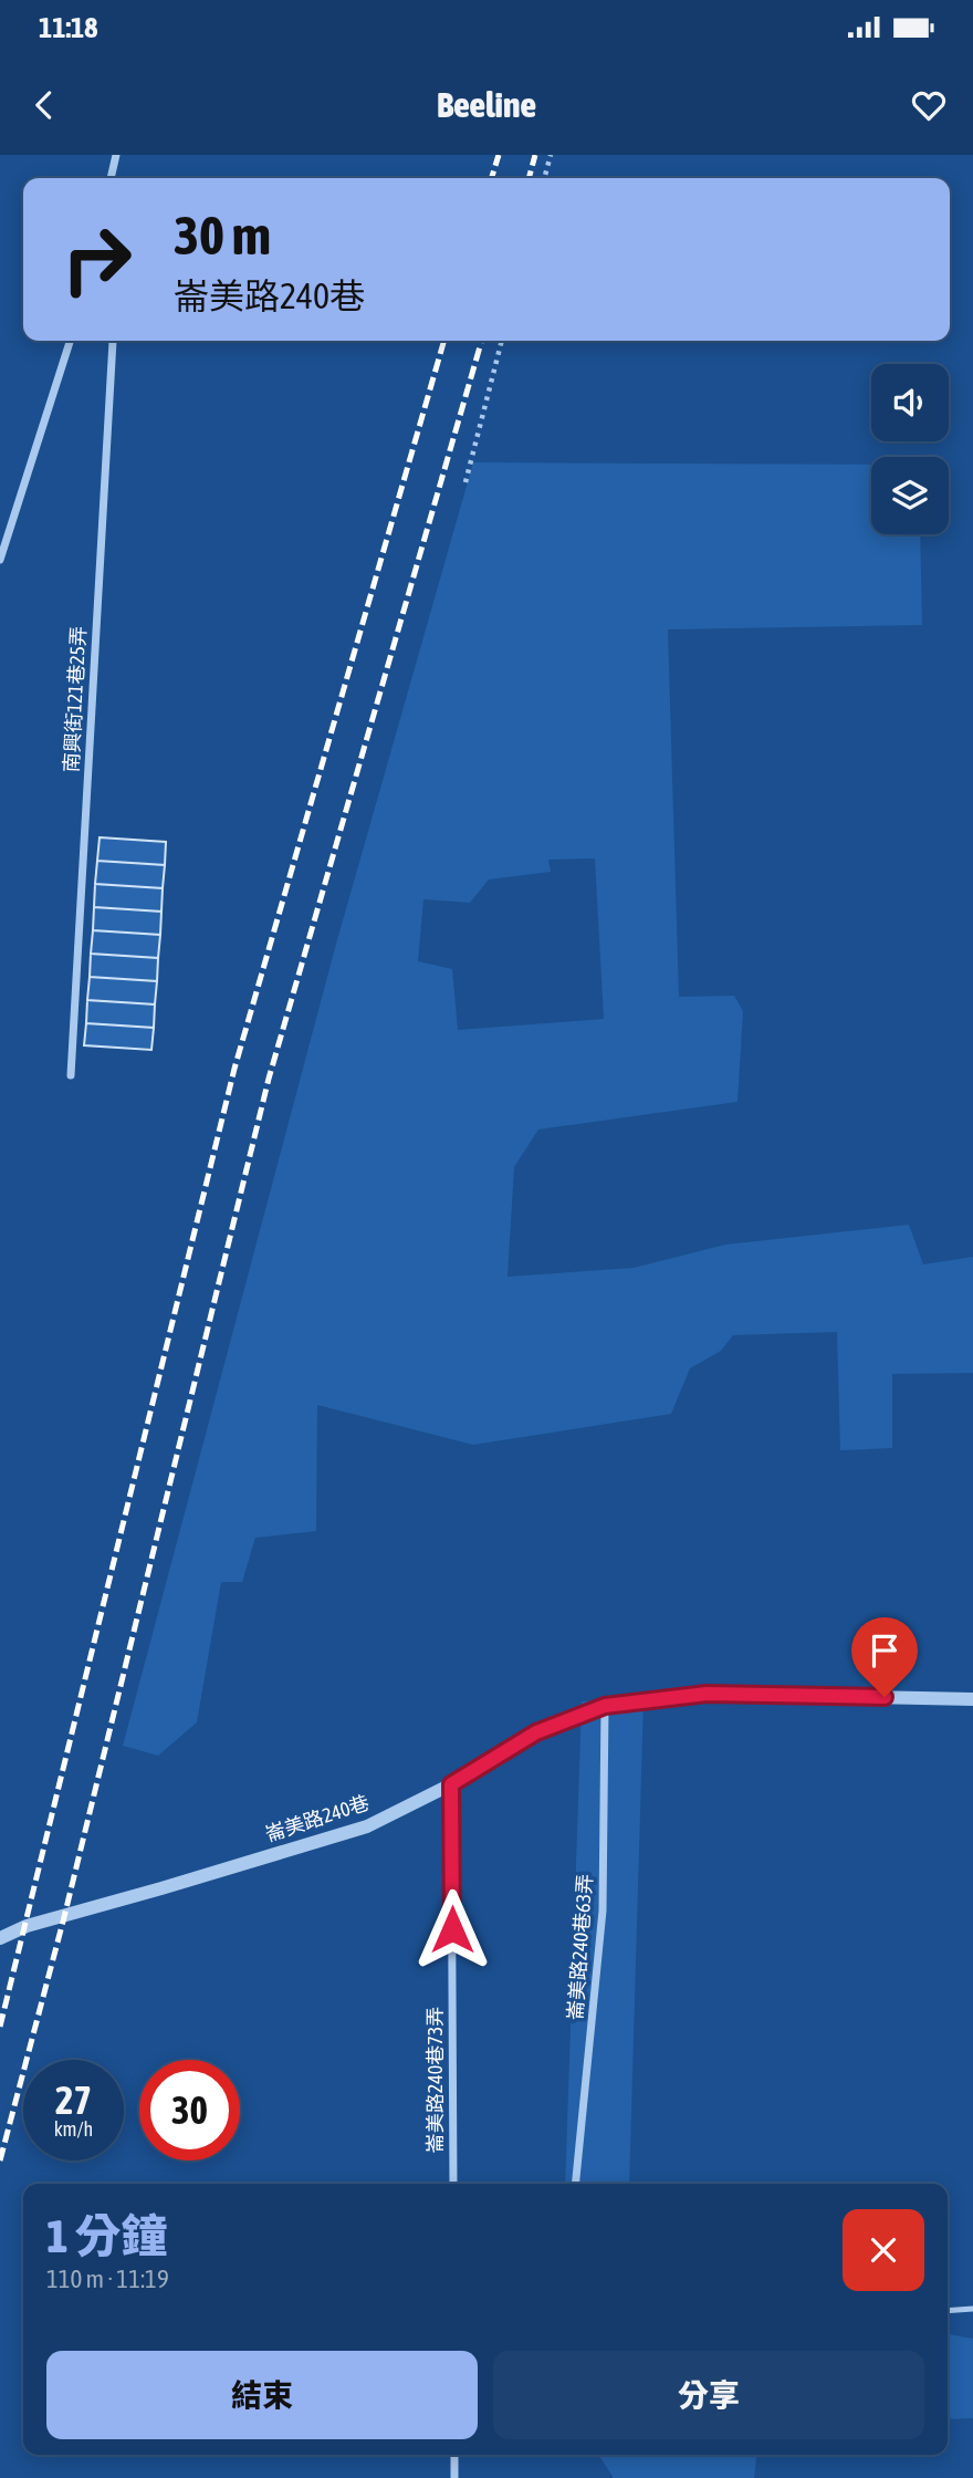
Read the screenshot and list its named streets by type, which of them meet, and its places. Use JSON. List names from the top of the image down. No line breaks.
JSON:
{"streets":{"street":["南興街121巷25弄","崙美路240巷","崙美路240巷63弄","崙美路240巷73弄"]},"crossings":[["崙美路240巷","崙美路240巷63弄"],["崙美路240巷","崙美路240巷73弄"]],"page":{"status":"11:18","header":"Beeline","turn":["30 m","崙美路240巷"],"speed":"27 km/h","limit":"30","heading":["1 分鐘","110 m · 11:19"],"buttons":["結束","分享"]}}
